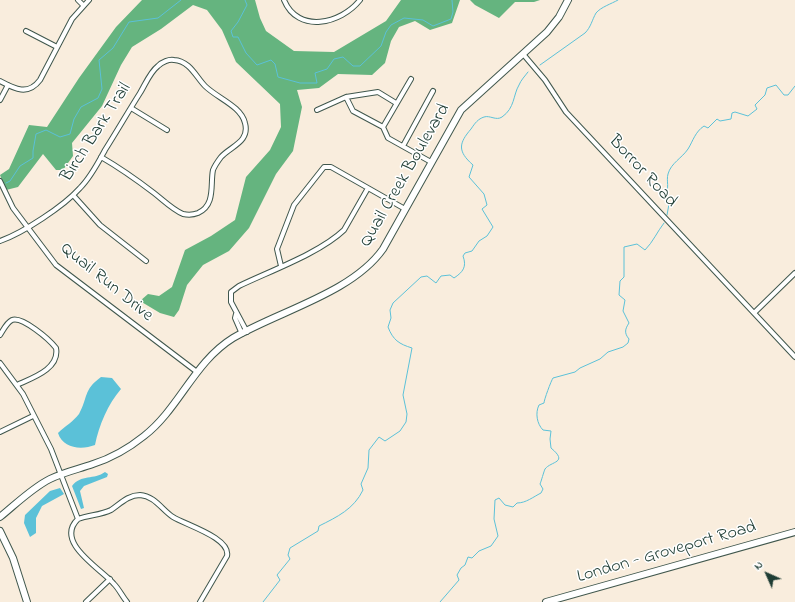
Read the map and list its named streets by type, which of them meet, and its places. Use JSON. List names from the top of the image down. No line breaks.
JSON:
{"streets":{"street":["Birch Bark Trail","Borror Road","Quail Creek Boulevard","Quail Run Drive","London - Groveport Road"]},"crossings":[["Birch Bark Trail","Quail Run Drive"],["Borror Road","Quail Creek Boulevard"],["Quail Creek Boulevard","Quail Run Drive"]],"north":"top left"}
